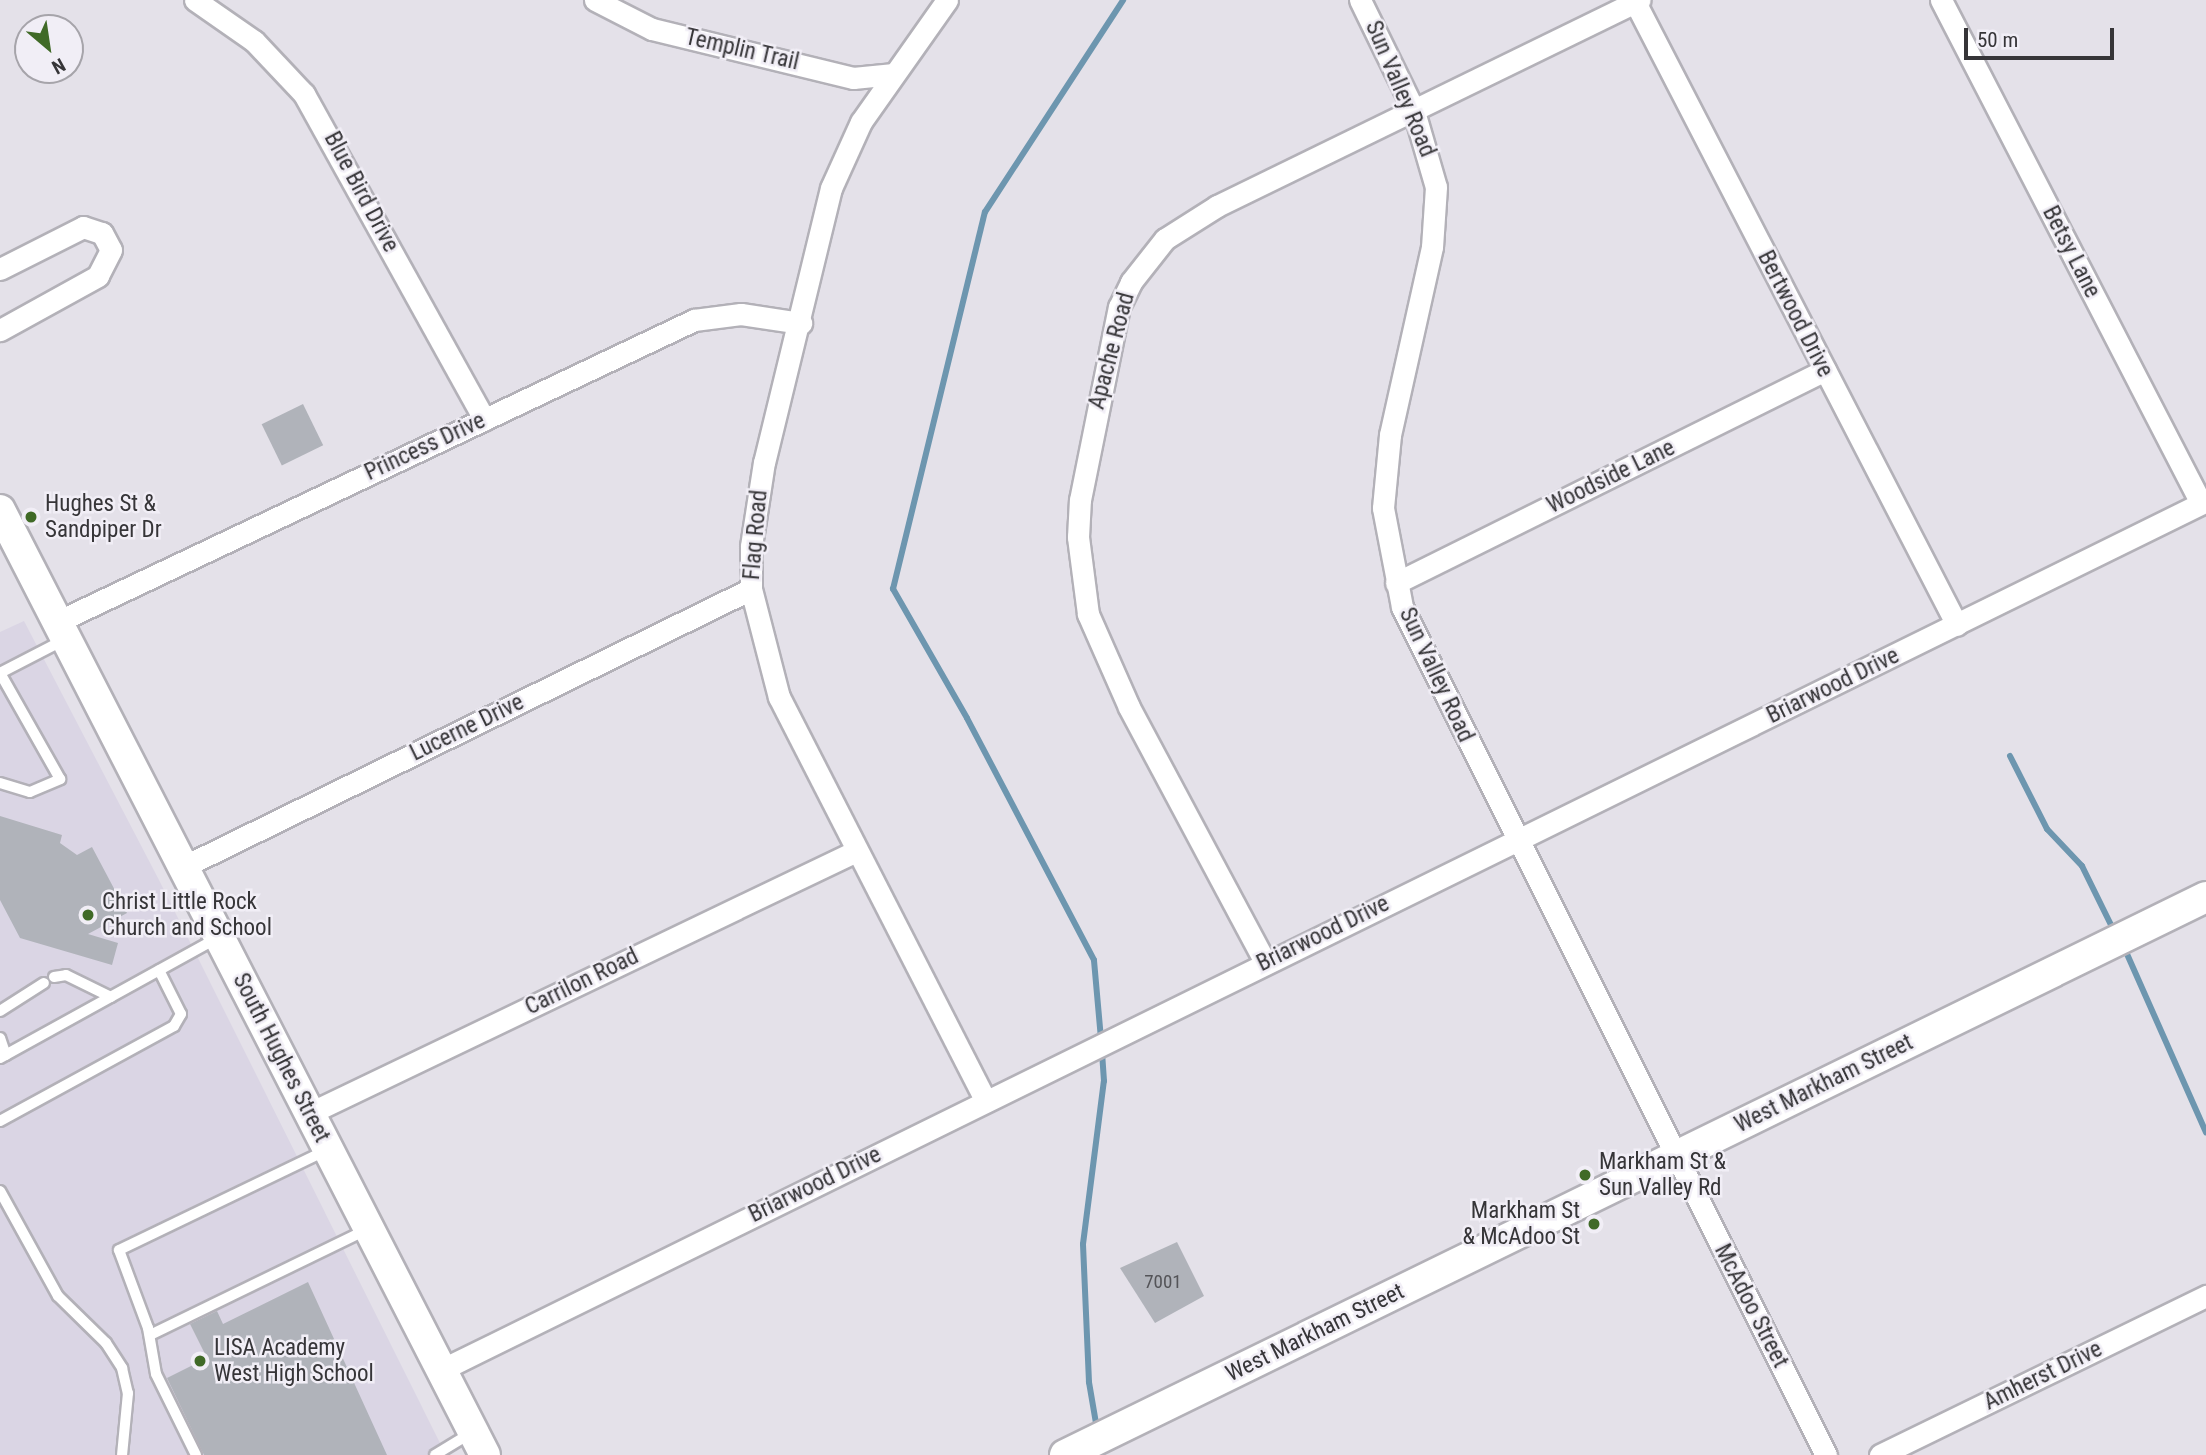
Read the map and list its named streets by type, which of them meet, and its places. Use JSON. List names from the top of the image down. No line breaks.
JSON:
{"streets":{"main road":["South Hughes Street","West Markham Street"],"street":["Templin Trail","Sun Valley Road","Blue Bird Drive","Betsy Lane","Bertwood Drive","Apache Road","Princess Drive","Woodside Lane","Flag Road","Briarwood Drive","Lucerne Drive","Carrilon Road","McAdoo Street","Amherst Drive"]},"crossings":[["Templin Trail","Flag Road"],["Sun Valley Road","Apache Road"],["Sun Valley Road","Woodside Lane"],["Sun Valley Road","Briarwood Drive"],["Sun Valley Road","West Markham Street"],["Sun Valley Road","McAdoo Street"],["Blue Bird Drive","Princess Drive"],["Betsy Lane","Briarwood Drive"],["Bertwood Drive","Apache Road"],["Bertwood Drive","Woodside Lane"],["Bertwood Drive","Briarwood Drive"],["Apache Road","Briarwood Drive"],["Princess Drive","Flag Road"],["Princess Drive","South Hughes Street"],["Flag Road","Briarwood Drive"],["Flag Road","Lucerne Drive"],["Flag Road","Carrilon Road"],["Briarwood Drive","South Hughes Street"],["Lucerne Drive","South Hughes Street"],["Carrilon Road","South Hughes Street"],["West Markham Street","McAdoo Street"]],"places":["Hughes St & Sandpiper Dr","Christ Little Rock Church and School","Markham St & Sun Valley Rd","Markham St & McAdoo St","LISA Academy West High School"],"house_numbers":["7001"],"scale_bar":"50 m","north":"bottom right"}
